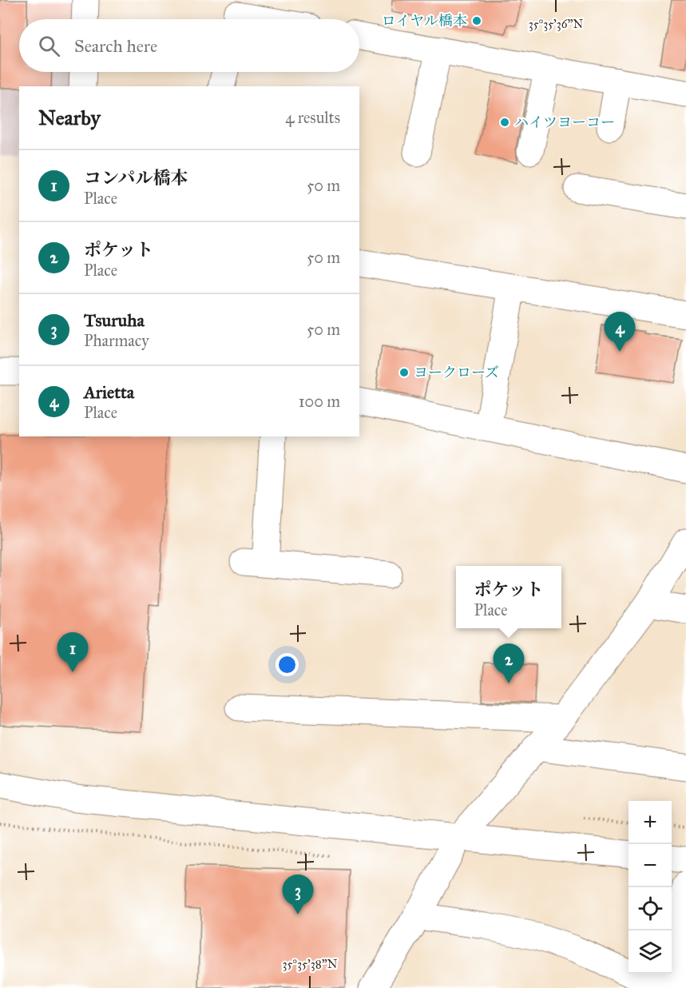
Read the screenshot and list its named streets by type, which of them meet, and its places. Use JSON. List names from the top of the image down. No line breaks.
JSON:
{"places":["ロイヤル橋本","ハイツヨーコー","ヨークローズ"],"page":{"search":"Search here","heading":["Nearby","4 results"],"list":[{"mark":"1","name":"コンパル橋本","note":"Place","value":"50 m"},{"mark":"2","name":"ポケット","note":"Place","value":"50 m"},{"mark":"3","name":"Tsuruha","note":"Pharmacy","value":"50 m"},{"mark":"4","name":"Arietta","note":"Place","value":"100 m"}],"pins":["4","1","2","3"],"popup":["ポケット","Place"],"map_buttons":["+","−"]},"coordinates":["35°35'36\"N","35°35'38\"N"]}
